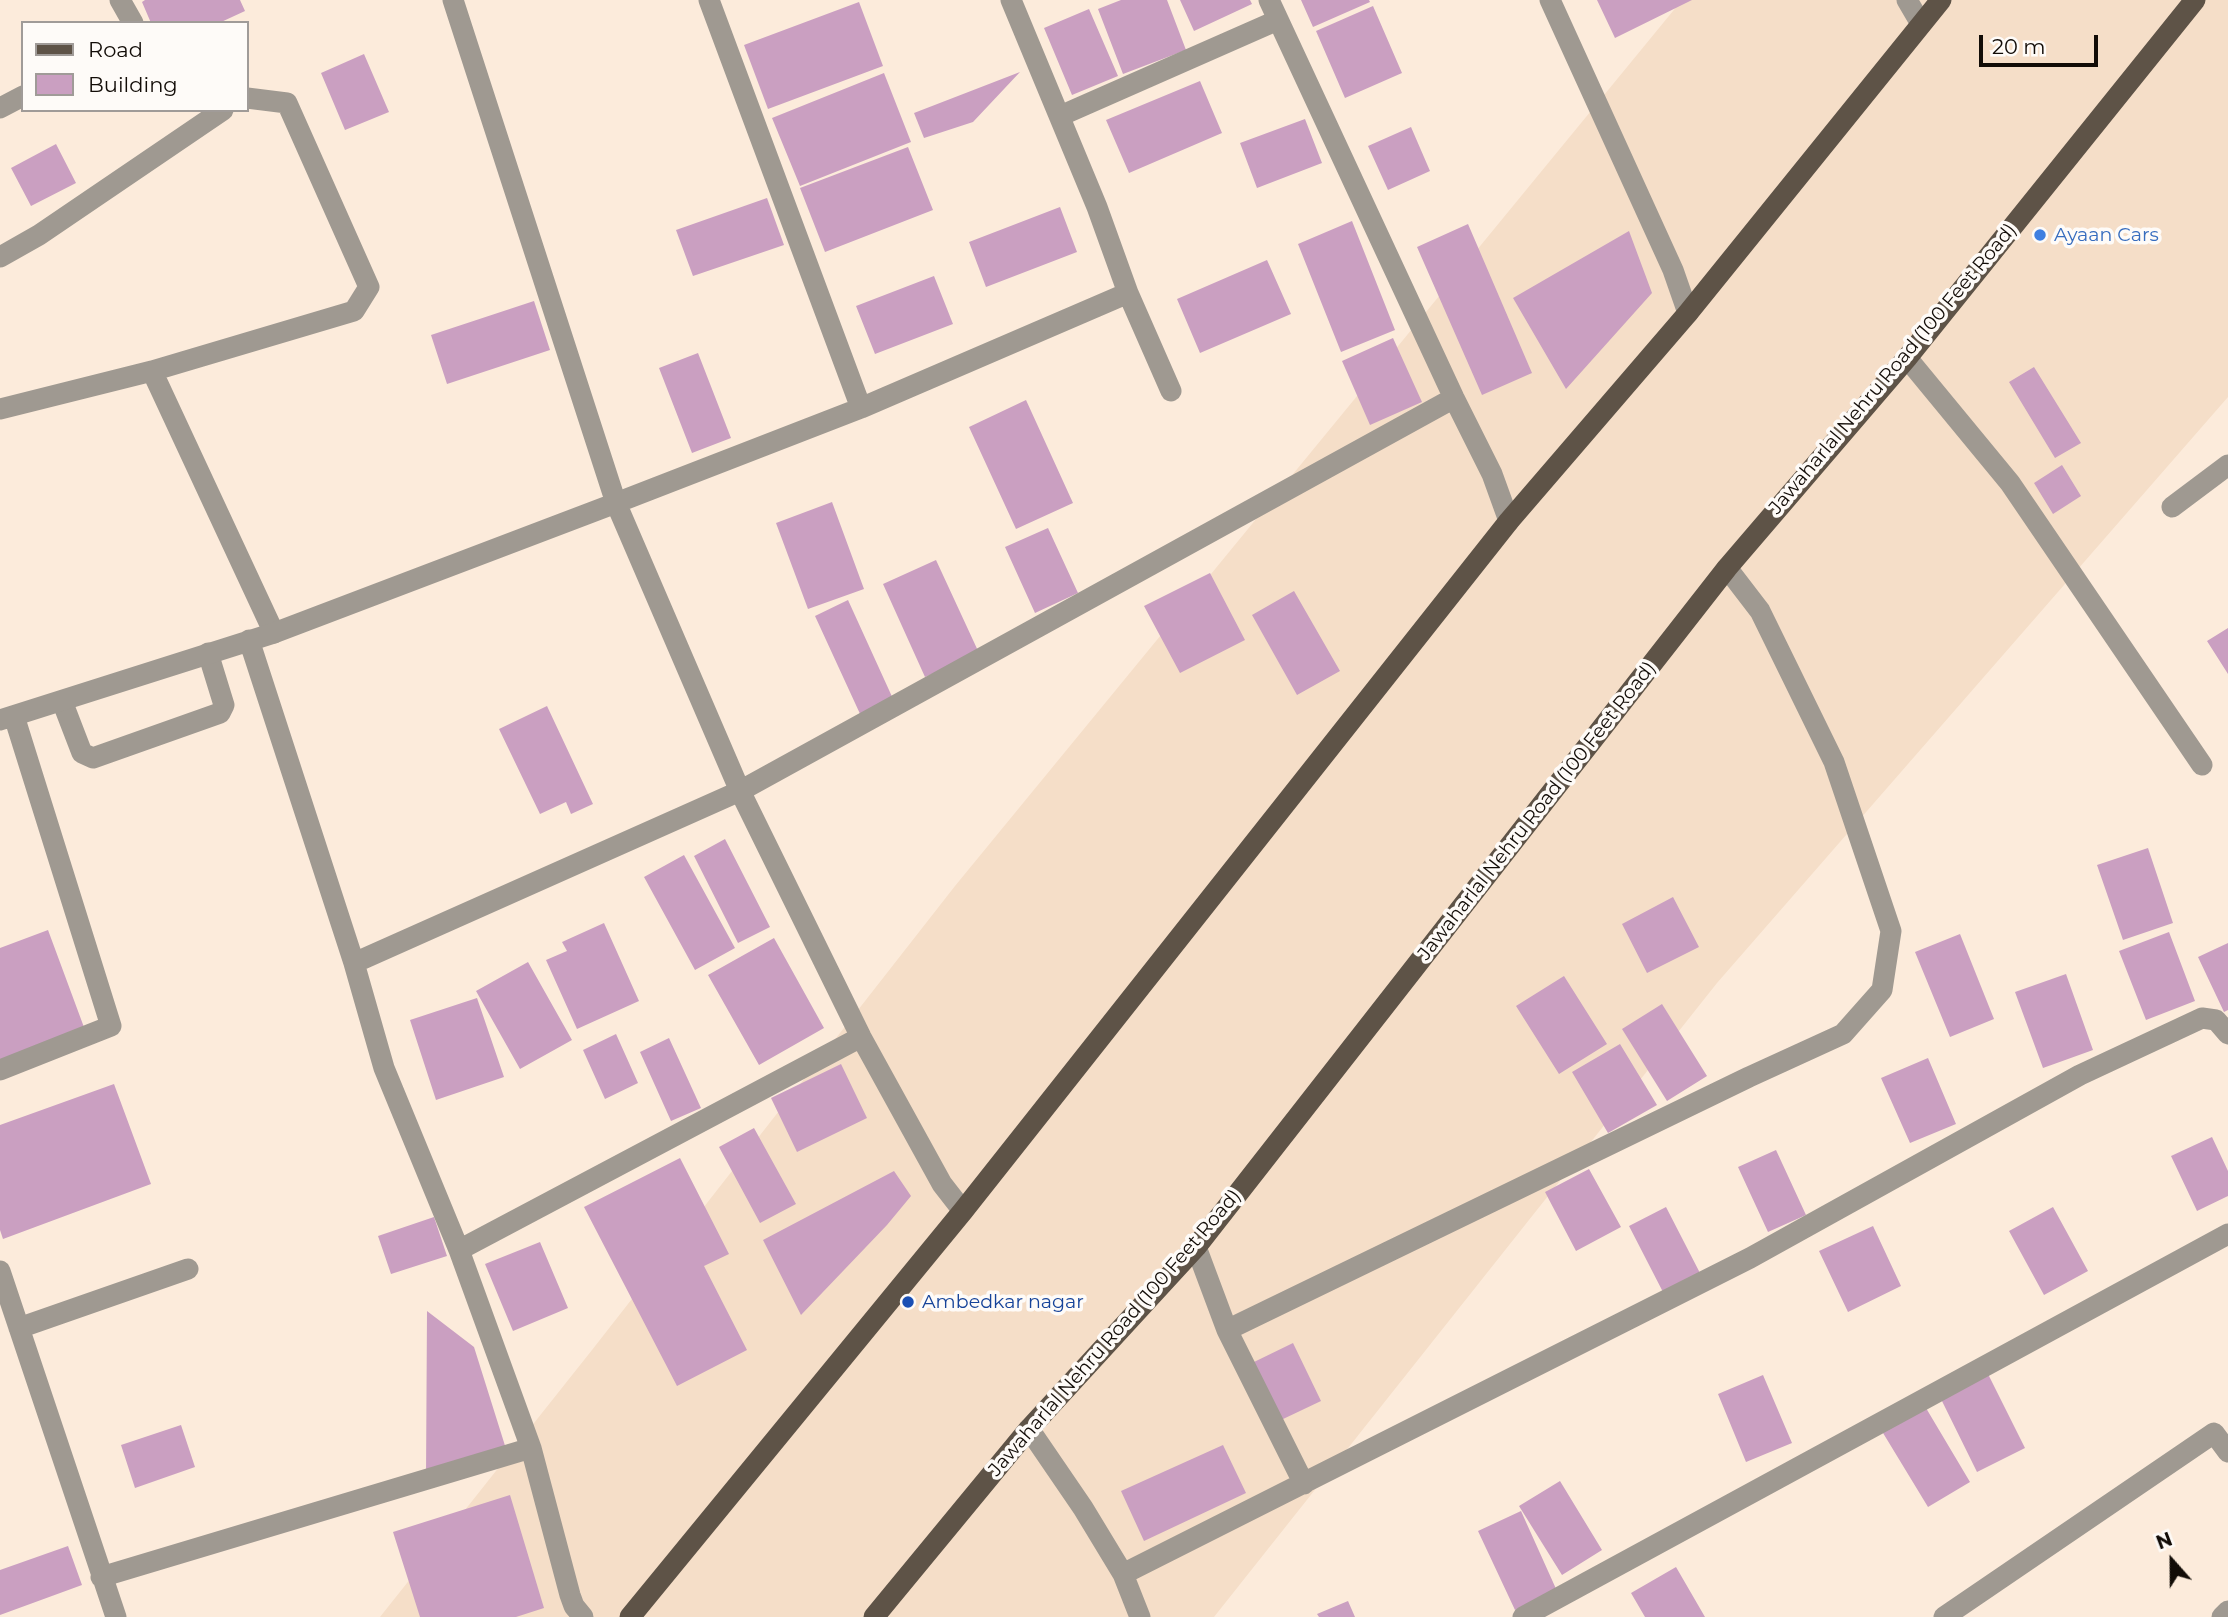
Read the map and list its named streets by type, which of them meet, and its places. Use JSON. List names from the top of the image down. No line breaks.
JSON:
{"streets":{"main road":["Jawaharlal Nehru Road (100 Feet Road)"]},"places":["Ayaan Cars","Ambedkar nagar"],"legend":["Road","Building"],"scale_bar":"20 m","north":"top"}
